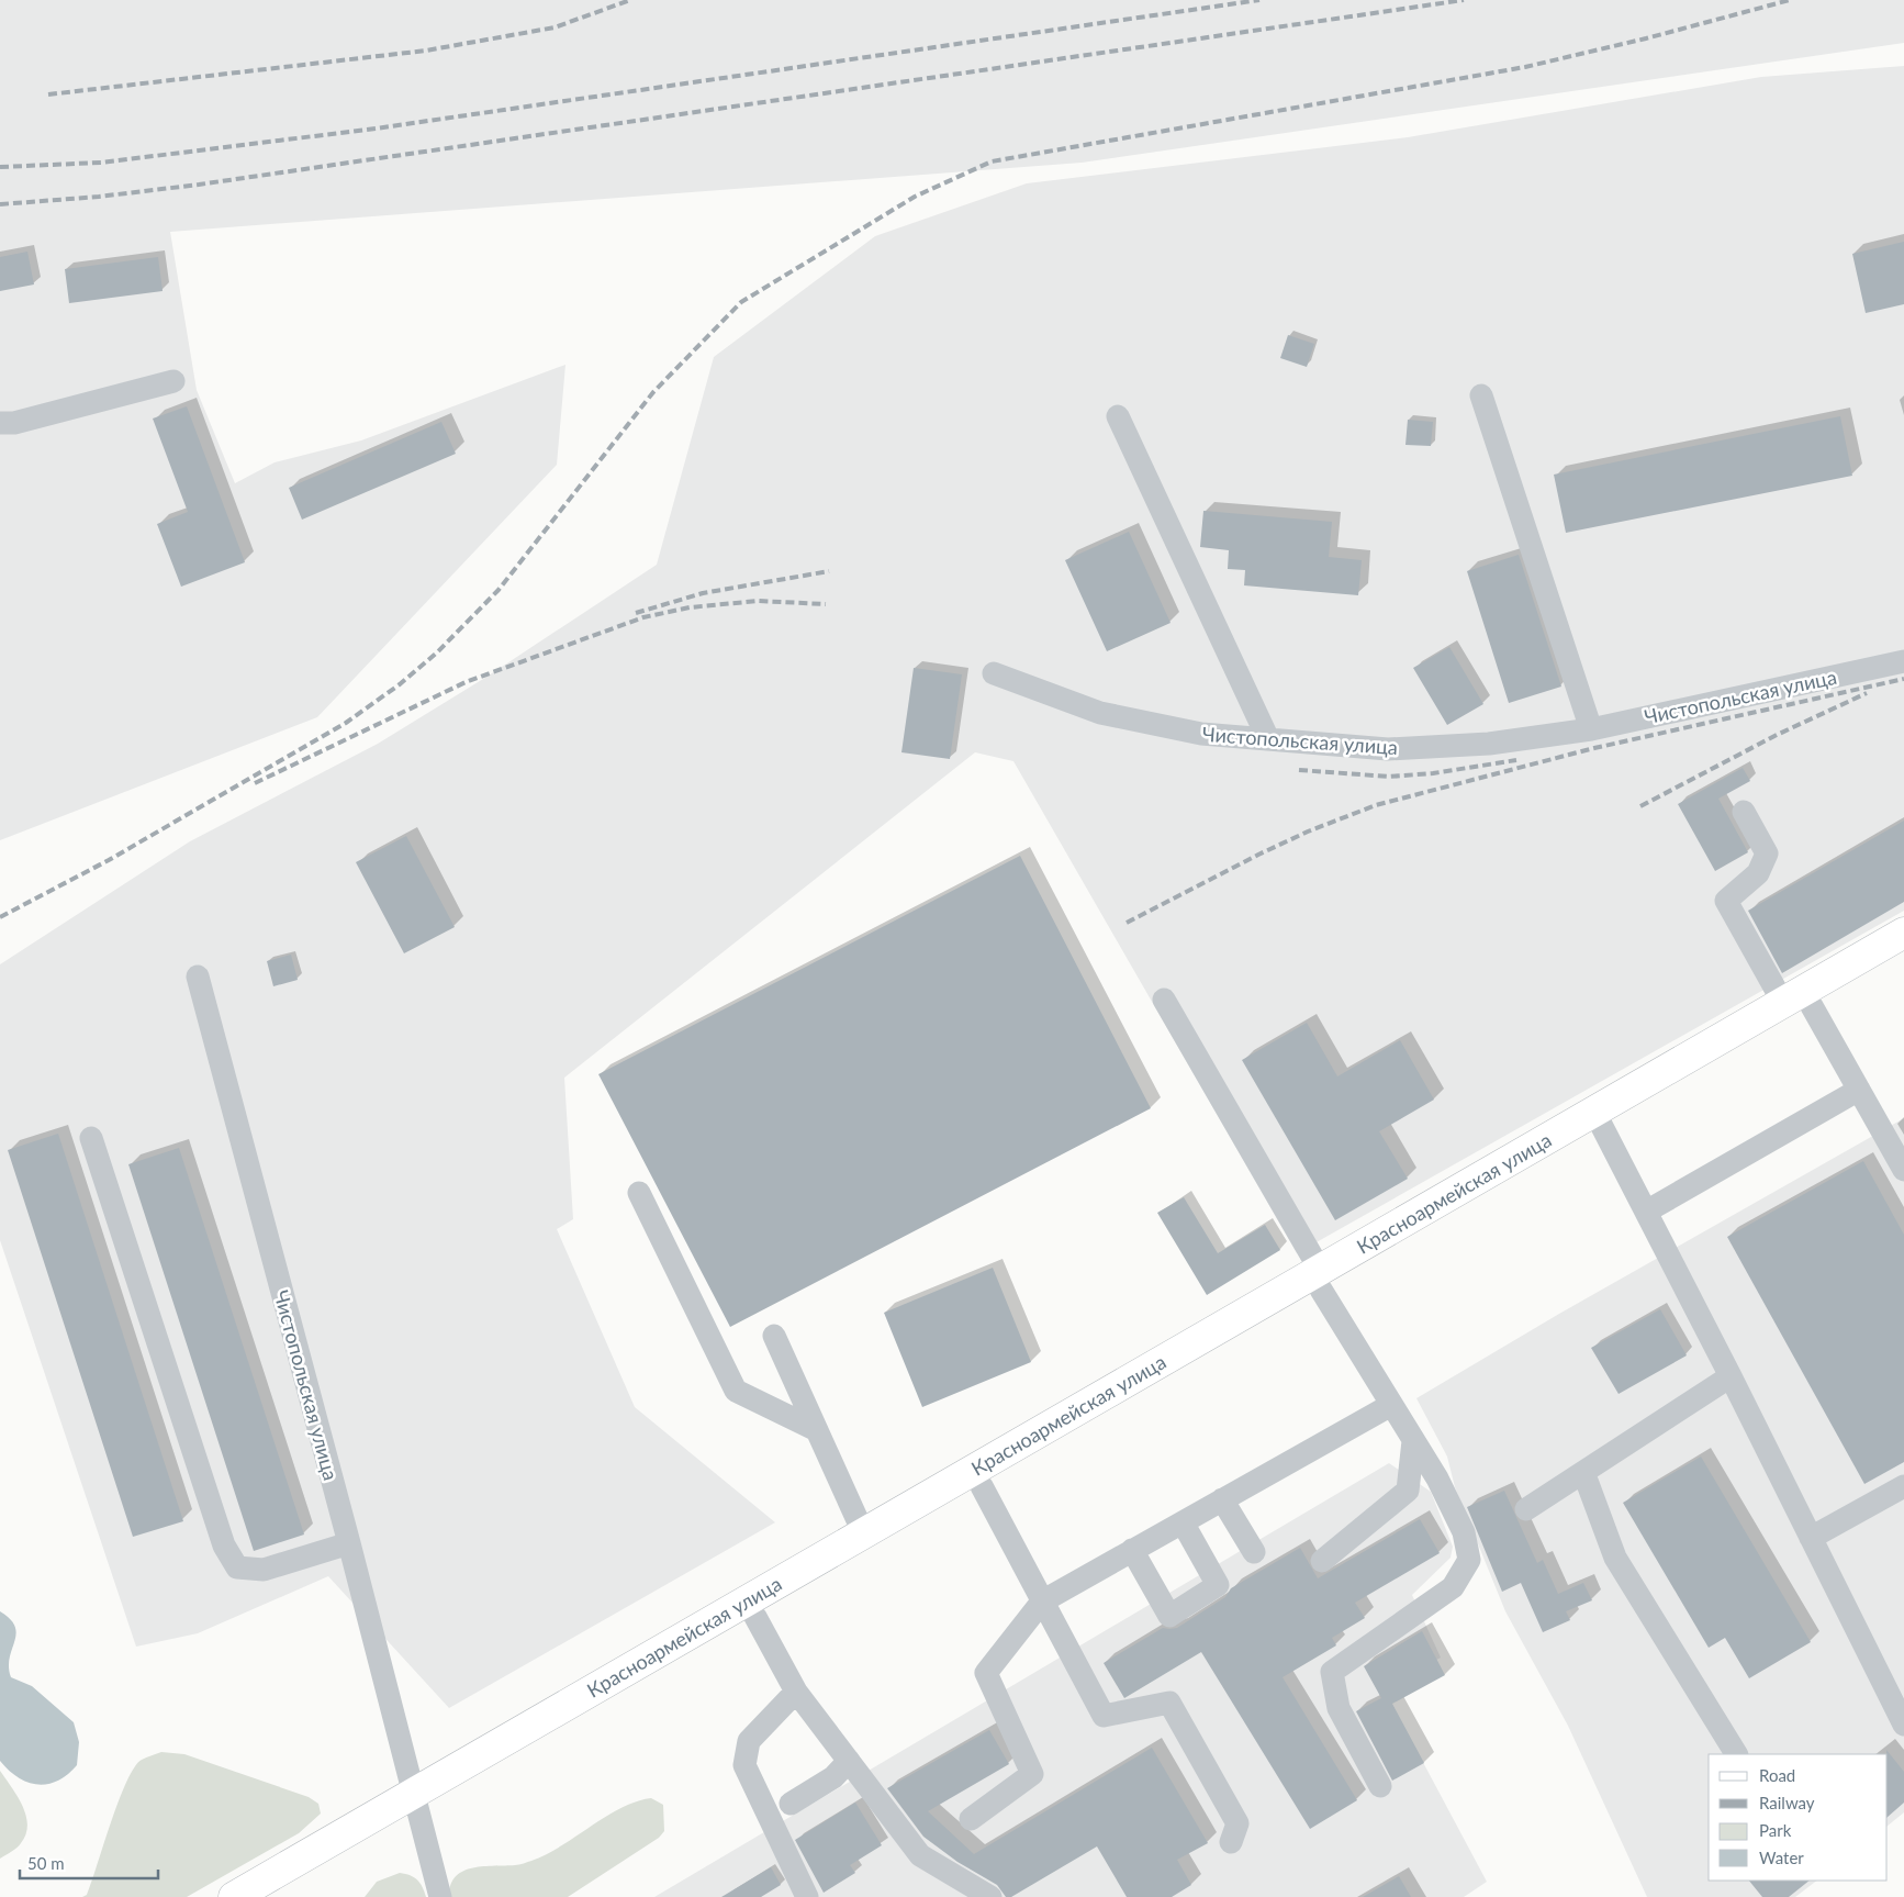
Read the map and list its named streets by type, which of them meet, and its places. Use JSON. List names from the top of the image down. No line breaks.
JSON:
{"streets":{"main road":["Красноармейская улица"],"street":["Чистопольская улица"]},"crossings":[["Чистопольская улица","Красноармейская улица"]],"legend":["Road","Railway","Park","Water"],"scale_bar":"50 m"}
